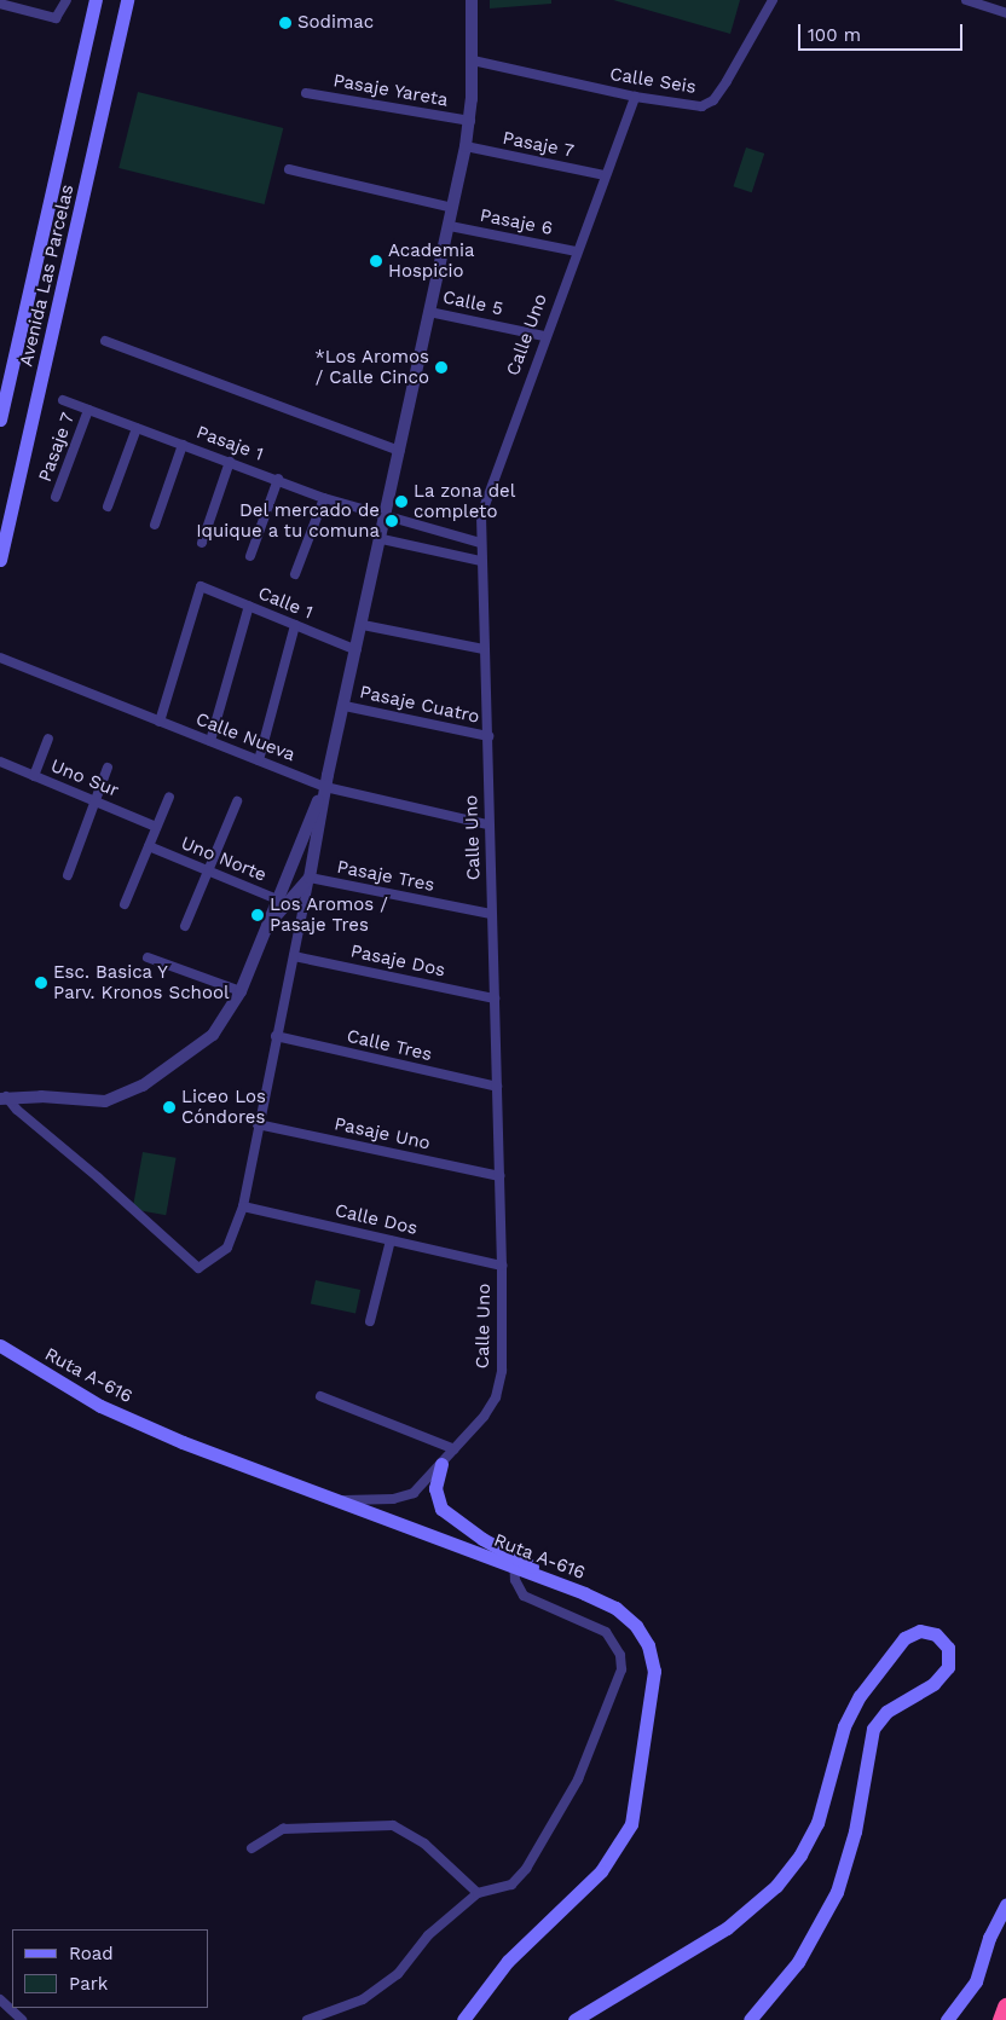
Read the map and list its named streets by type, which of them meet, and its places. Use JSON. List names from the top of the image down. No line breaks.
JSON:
{"streets":{"main road":["Avenida Las Parcelas","Ruta A-616"],"street":["Calle Seis","Pasaje Yareta","Pasaje 7","Pasaje 6","Calle 5","Calle Uno","Pasaje 1","Calle 1","Pasaje Cuatro","Calle Nueva","Uno Sur","Uno Norte","Pasaje Tres","Pasaje Dos","Calle Tres","Pasaje Uno","Calle Dos"]},"crossings":[["Calle Seis","Calle Uno"],["Pasaje 7","Calle Uno"],["Pasaje 7","Pasaje 1"],["Pasaje 6","Calle Uno"],["Calle 5","Calle Uno"],["Calle Uno","Pasaje 1"],["Calle Uno","Pasaje Cuatro"],["Calle Uno","Calle Nueva"],["Calle Uno","Pasaje Tres"],["Calle Uno","Pasaje Dos"],["Calle Uno","Calle Tres"],["Calle Uno","Pasaje Uno"],["Calle Uno","Calle Dos"],["Calle Uno","Ruta A-616"],["Calle 1","Calle Nueva"]],"places":["Sodimac","Academia Hospicio","*Los Aromos / Calle Cinco","La zona del completo","Del mercado de Iquique a tu comuna","Los Aromos / Pasaje Tres","Esc. Basica Y Parv. Kronos School","Liceo Los Cóndores"],"legend":["Road","Park"],"scale_bar":"100 m"}
